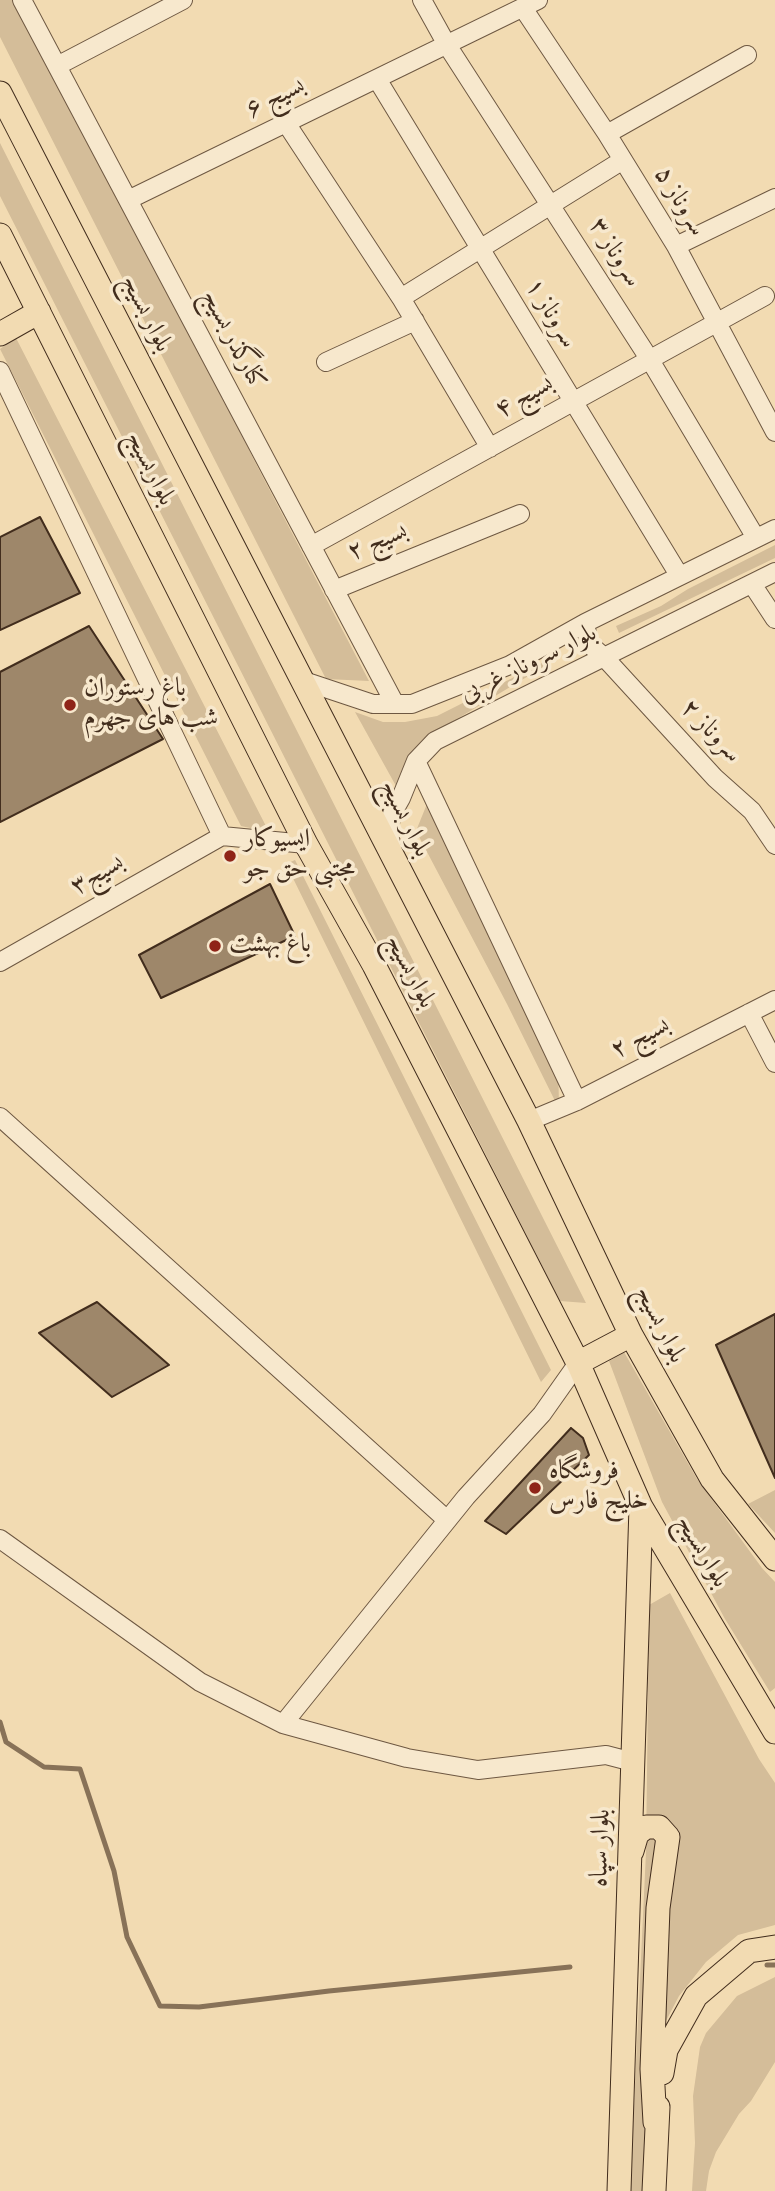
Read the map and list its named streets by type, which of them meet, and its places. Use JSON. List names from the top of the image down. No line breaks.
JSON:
{"streets":{"main road":["بلوار بسیج","بلواربسیج","بلوار سپاه"],"street":["بسیج ۶","سروناز ۵","سروناز ۳","سروناز ۱","کنارگذر بسیج","بسیج ۴","بسیج ۲","بلوار سروناز غربی","سروناز ۲","بسیج۳"]},"crossings":[["بسیج ۶","سروناز ۵"],["بسیج ۶","سروناز ۳"],["بسیج ۶","سروناز ۱"],["بسیج ۶","کنارگذر بسیج"],["سروناز ۵","بسیج ۴"],["سروناز ۳","بسیج ۴"],["سروناز ۳","بلوار سروناز غربی"],["بلوار بسیج","بسیج ۲"],["بلوار بسیج","بلوار سروناز غربی"],["سروناز ۱","بسیج ۴"],["سروناز ۱","بلوار سروناز غربی"],["کنارگذر بسیج","بسیج ۴"],["کنارگذر بسیج","بسیج ۲"],["کنارگذر بسیج","بلوار سروناز غربی"],["بلواربسیج","بلوار سپاه"],["بلوار سروناز غربی","سروناز ۲"]],"places":["باغ رستوران شب های جهرم","ایسیوکار مجتبی حق جو","باغ بهشت","فروشگاه خلیج فارس"]}
